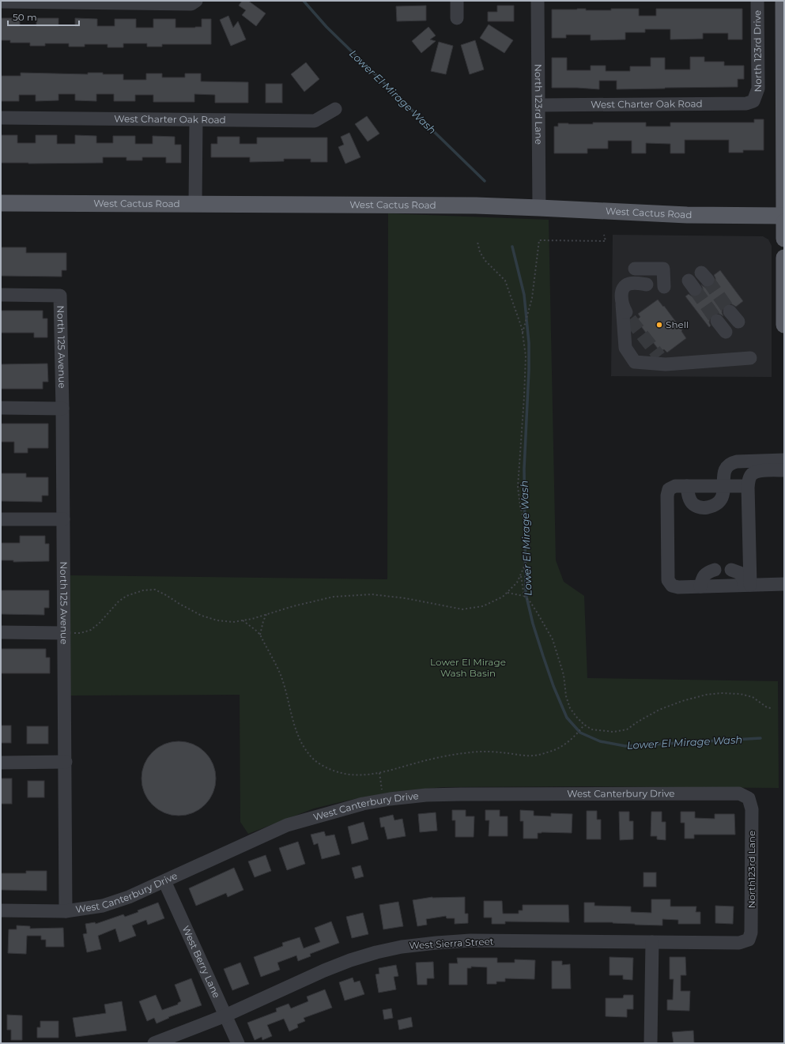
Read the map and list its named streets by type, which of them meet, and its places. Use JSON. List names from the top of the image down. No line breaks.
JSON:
{"streets":{"main road":["West Cactus Road"],"street":["North 123rd Drive","North 123rd Lane","West Charter Oak Road","North 125 Avenue","West Canterbury Drive","North123rd Lane","West Sierra Street","West Berry Lane"]},"crossings":[["North 123rd Drive","West Charter Oak Road"],["North 123rd Lane","West Charter Oak Road"],["North 123rd Lane","West Cactus Road"],["North 125 Avenue","West Canterbury Drive"],["West Canterbury Drive","North123rd Lane"],["West Canterbury Drive","West Berry Lane"],["North123rd Lane","West Sierra Street"],["West Sierra Street","West Berry Lane"]],"water":["Lower El Mirage Wash"],"parks":["Lower El Mirage Wash Basin"],"places":["Shell"],"scale_bar":"50 m"}
